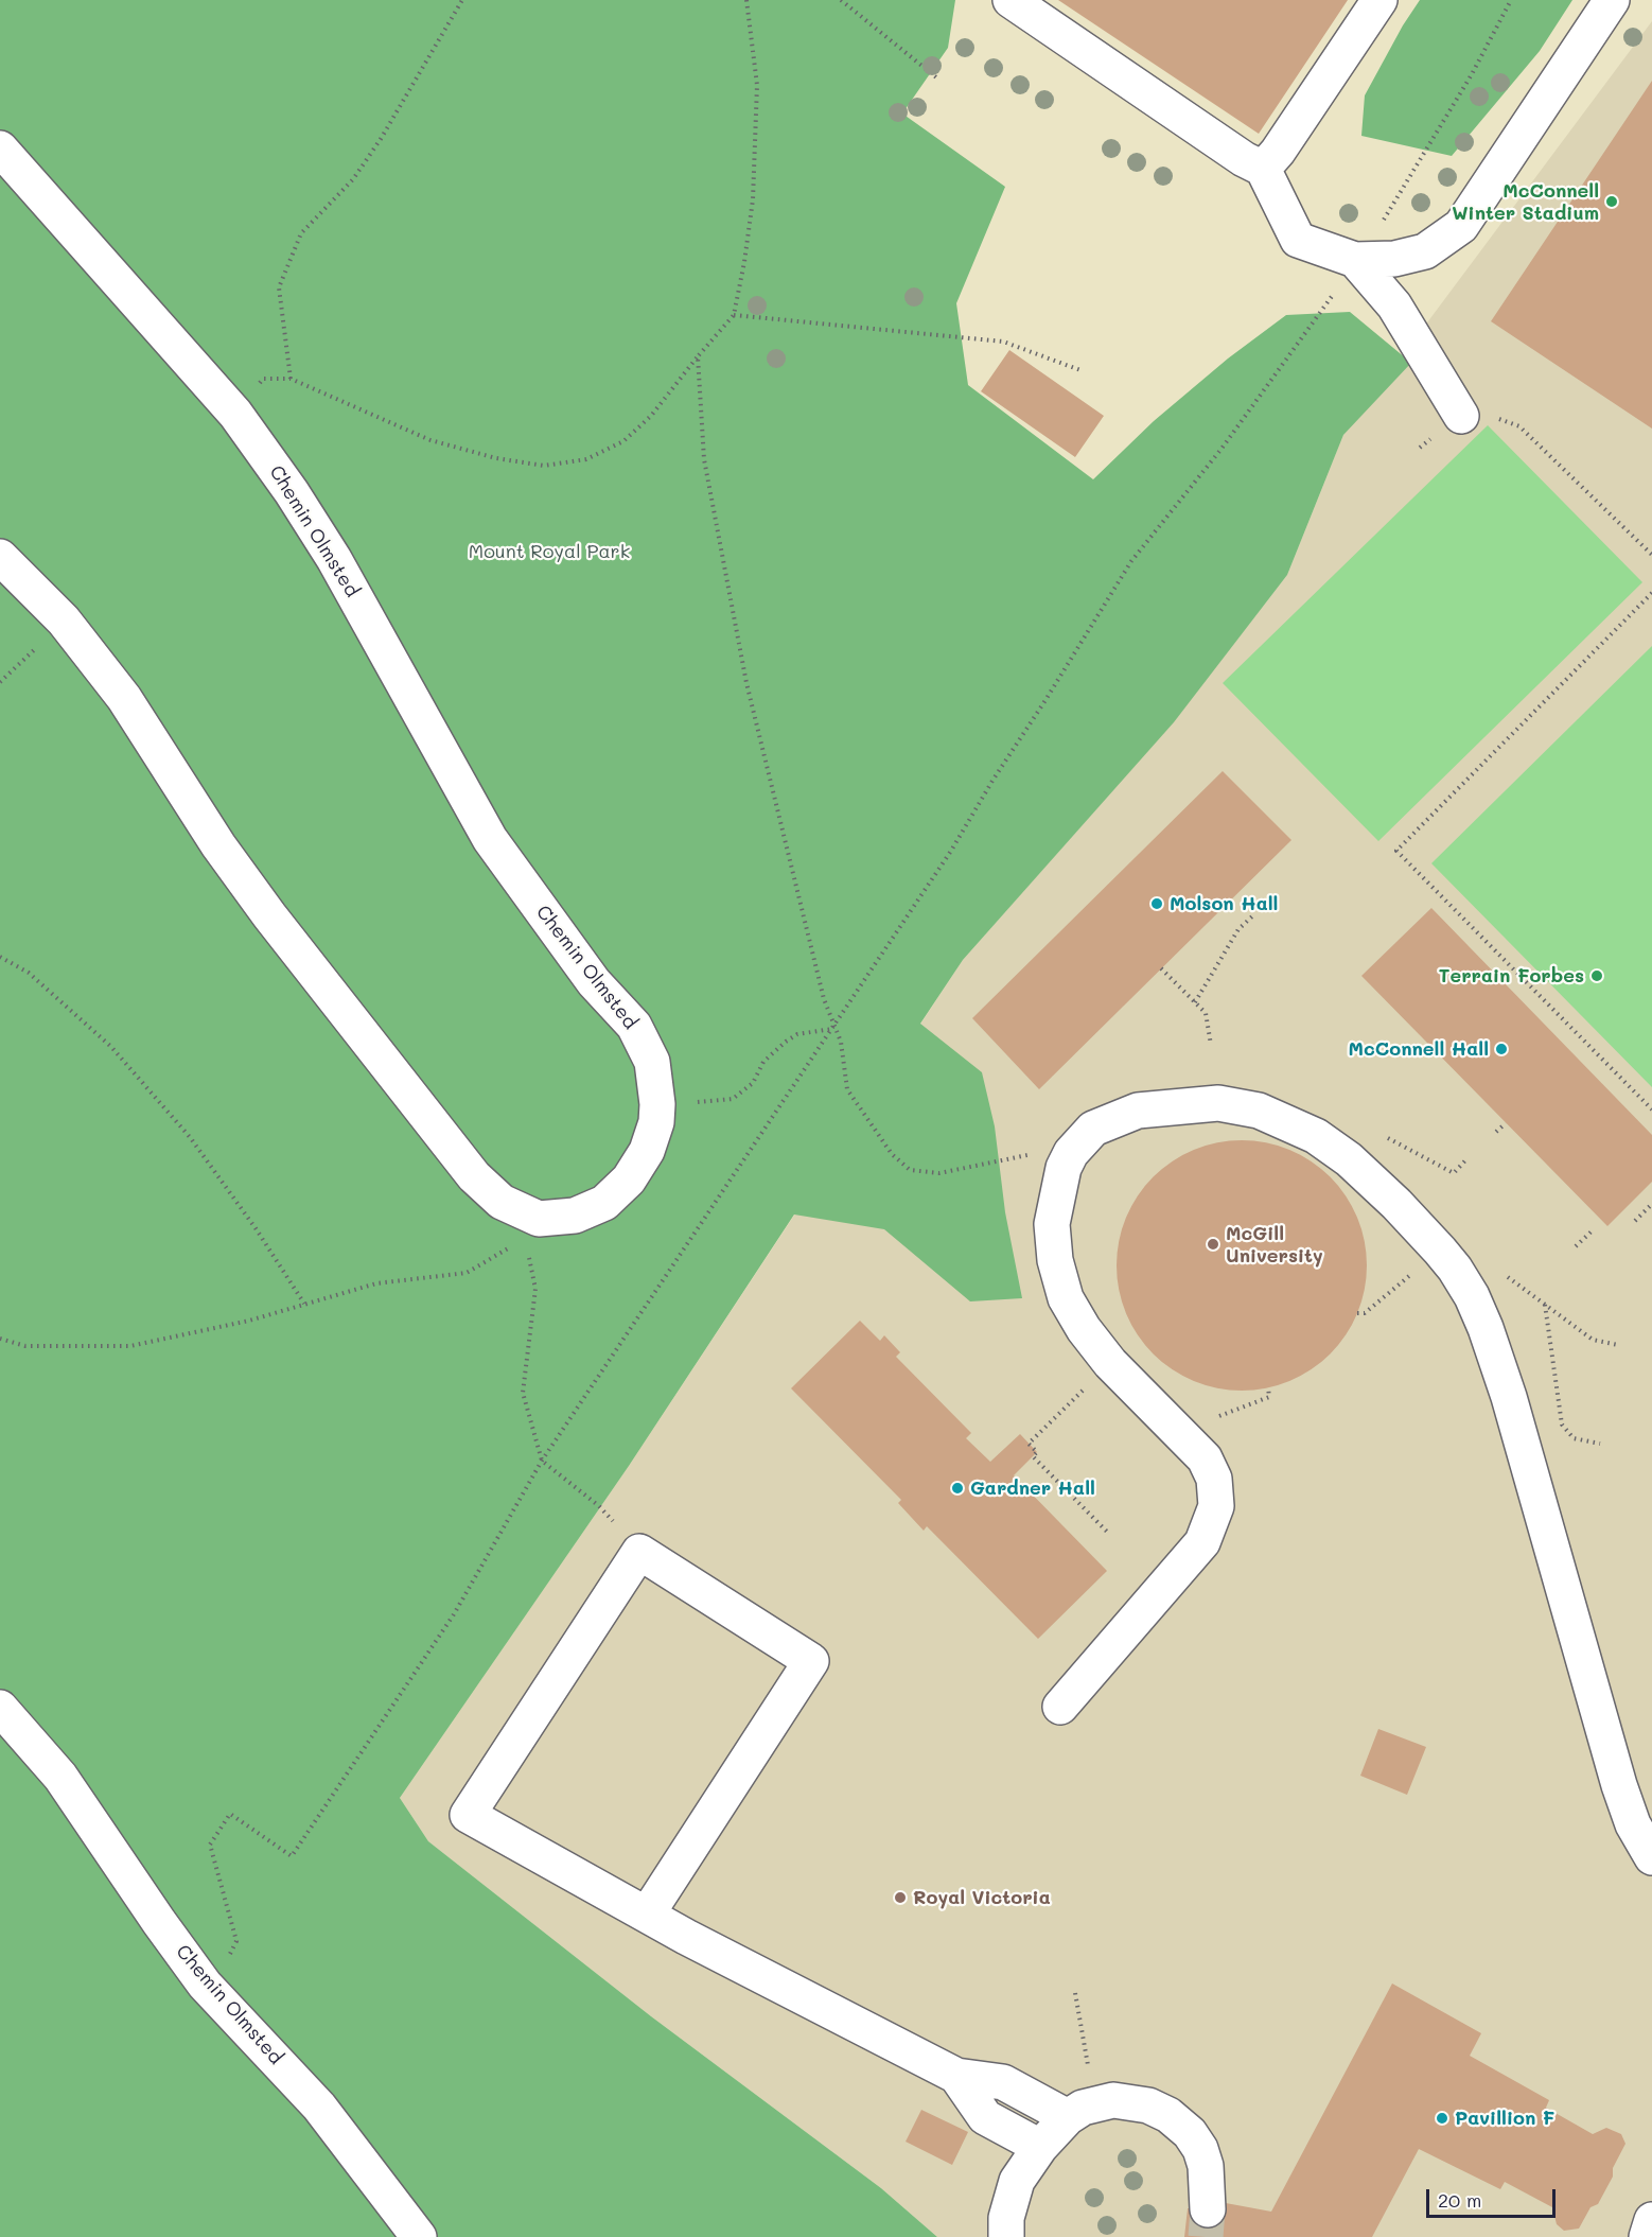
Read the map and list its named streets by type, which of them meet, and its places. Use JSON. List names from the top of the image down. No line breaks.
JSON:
{"streets":{"street":["Chemin Olmsted"]},"parks":["Mount Royal Park"],"places":["McConnell Winter Stadium","Molson Hall","Terrain Forbes","McConnell Hall","McGill University","Gardner Hall","Royal Victoria","Pavillion F"],"scale_bar":"20 m"}
